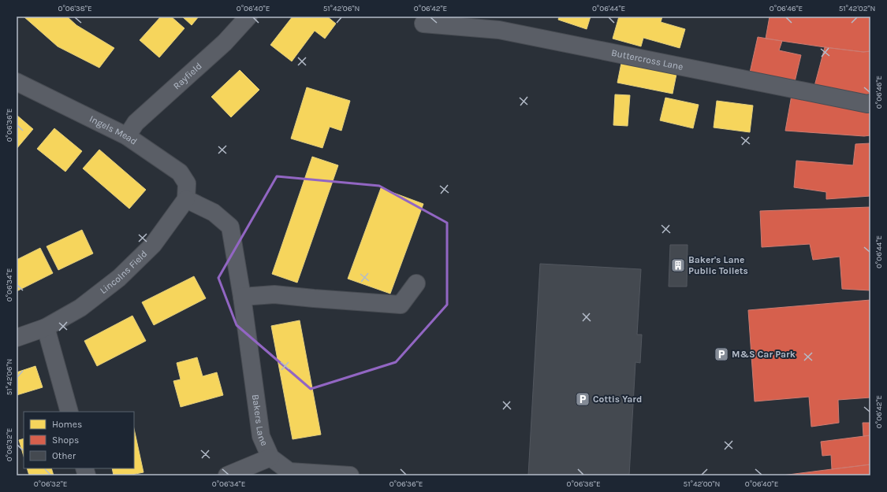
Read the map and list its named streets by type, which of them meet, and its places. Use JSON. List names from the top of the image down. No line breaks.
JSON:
{"streets":{"street":["Buttercross Lane","Rayfield","Ingels Mead","Lincolns Field","Bakers Lane"]},"crossings":[["Rayfield","Ingels Mead"],["Ingels Mead","Lincolns Field"],["Ingels Mead","Bakers Lane"],["Lincolns Field","Bakers Lane"]],"places":{"building":["Baker's Lane Public Toilets"],"parking":["M&S Car Park","Cottis Yard"]},"legend":["Homes","Shops","Other"],"coordinates":["0°06'38\"E","0°06'40\"E","51°42'06\"N","0°06'42\"E","0°06'44\"E","0°06'46\"E","51°42'02\"N","0°06'36\"E","0°06'34\"E","0°06'32\"E","51°42'00\"N"]}
